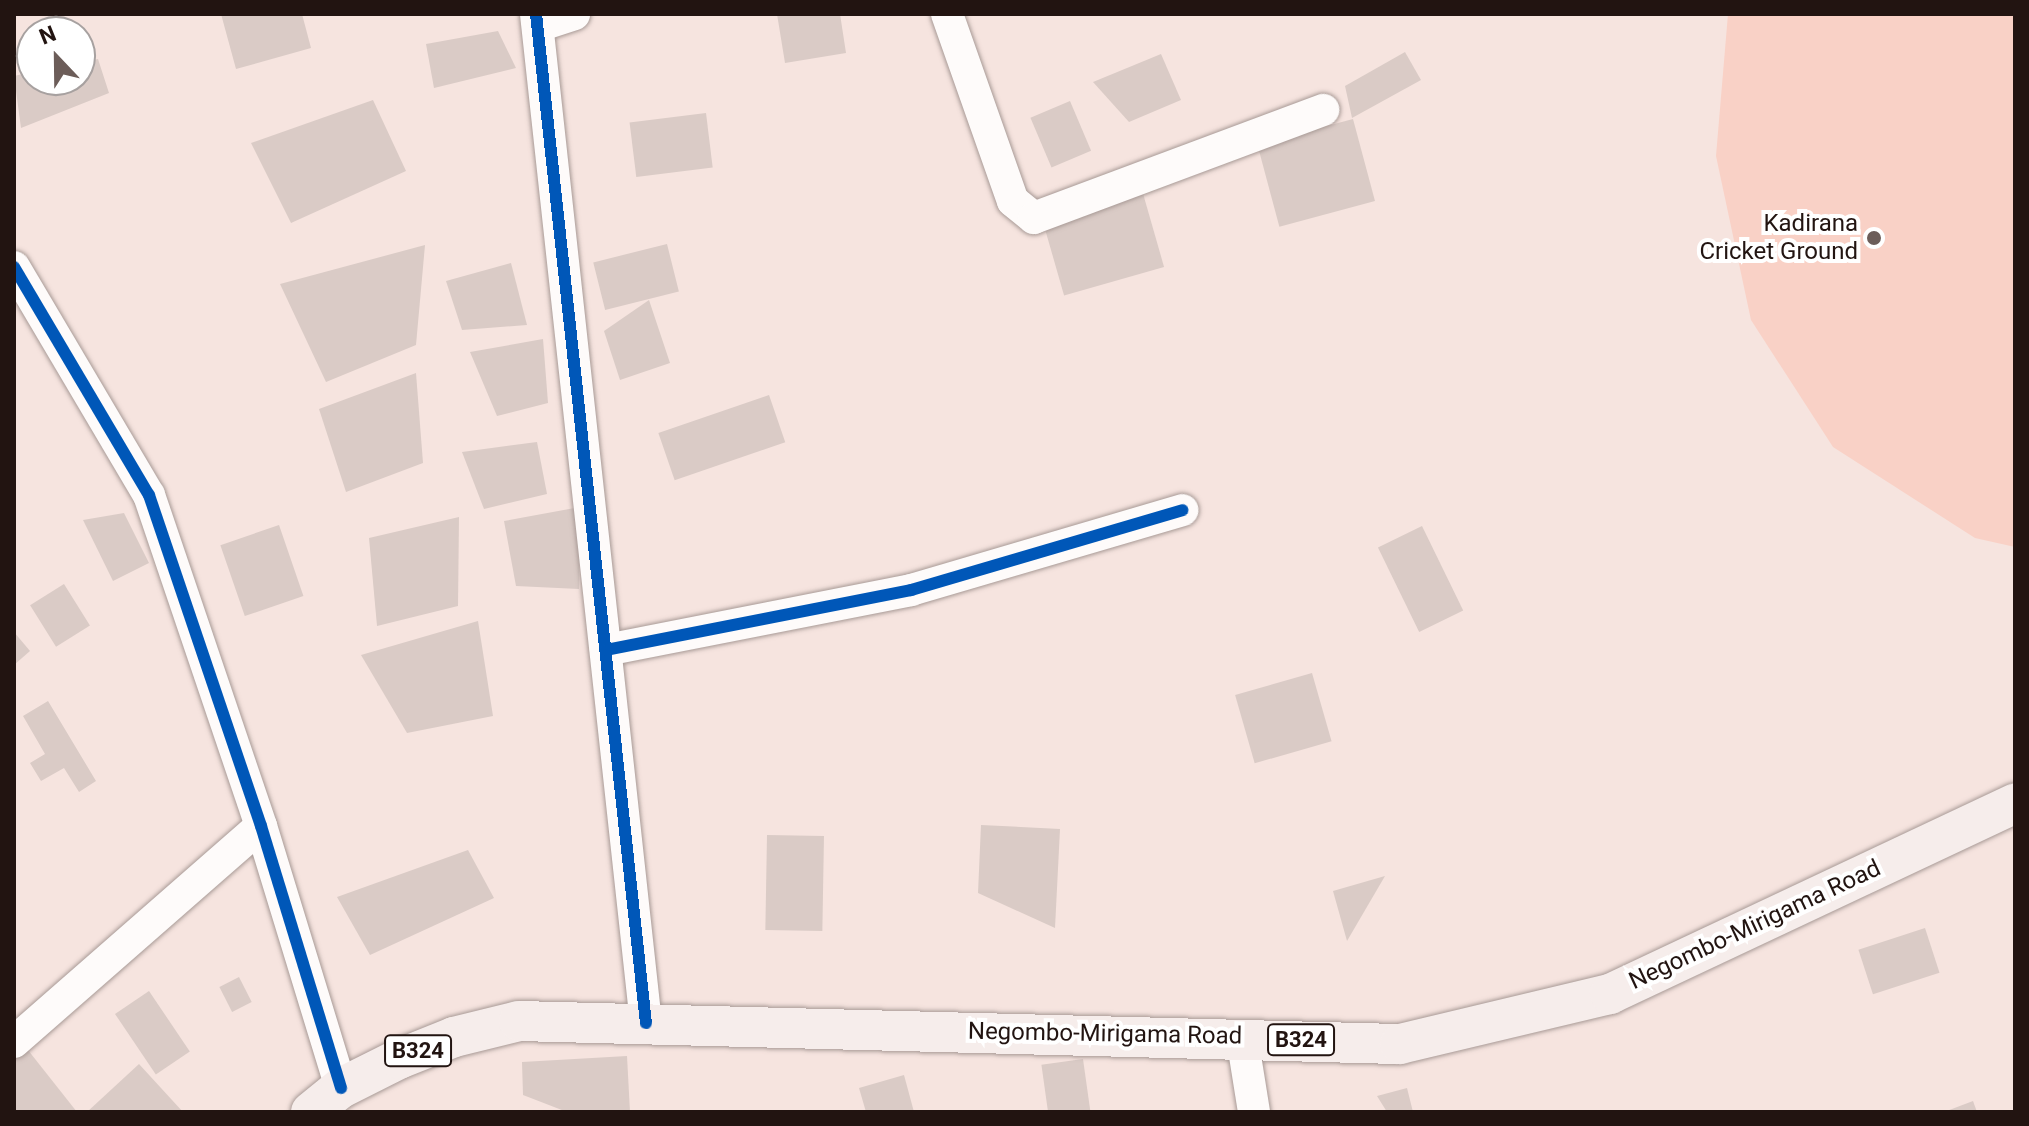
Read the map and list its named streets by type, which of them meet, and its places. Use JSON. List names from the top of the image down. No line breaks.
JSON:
{"streets":{"main road":["Negombo-Mirigama Road","B324"]},"places":["Kadirana Cricket Ground"],"north":"top"}
